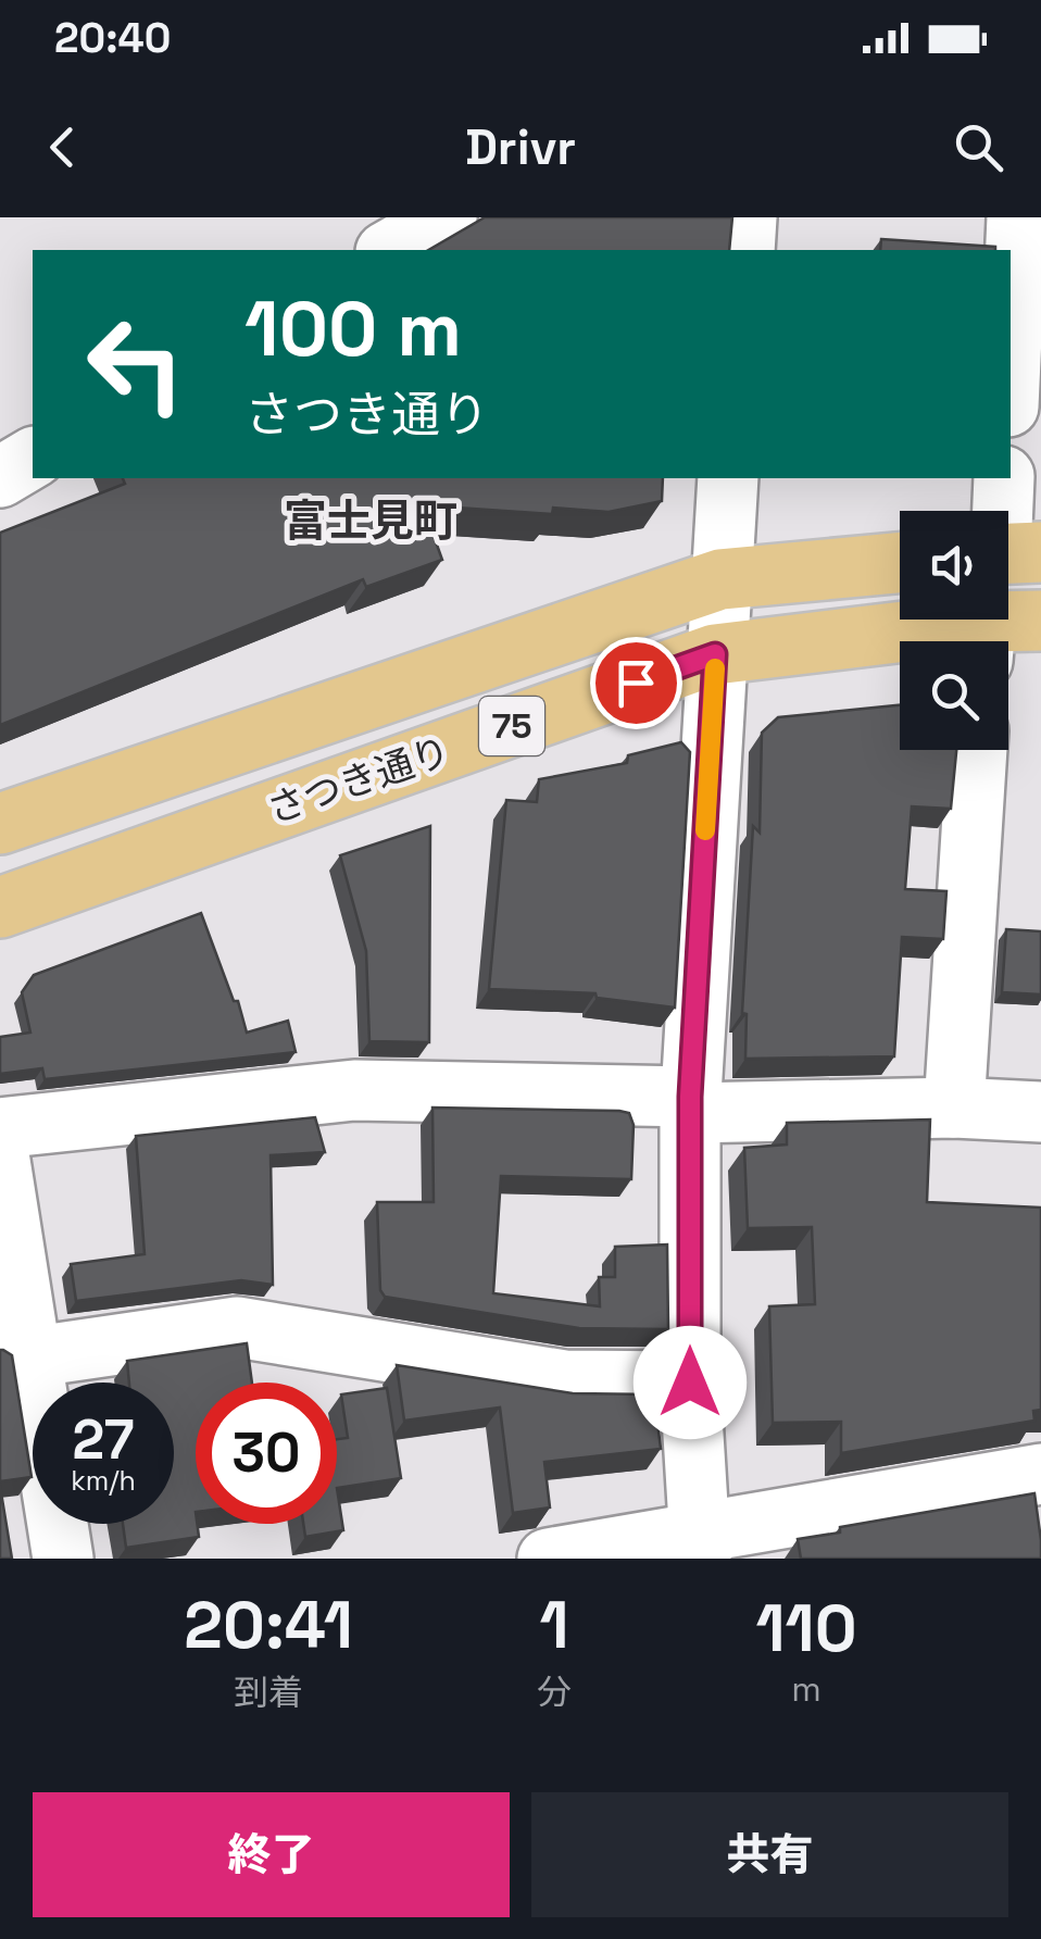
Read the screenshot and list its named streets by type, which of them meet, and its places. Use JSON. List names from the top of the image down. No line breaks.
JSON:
{"streets":{"main road":["75","さつき通り"]},"districts":["富士見町"],"page":{"status":"20:40","header":"Drivr","turn":["100 m","さつき通り"],"speed":"27 km/h","limit":"30","eta":["20:41","到着","1","分","110","m"],"buttons":["終了","共有"]}}
